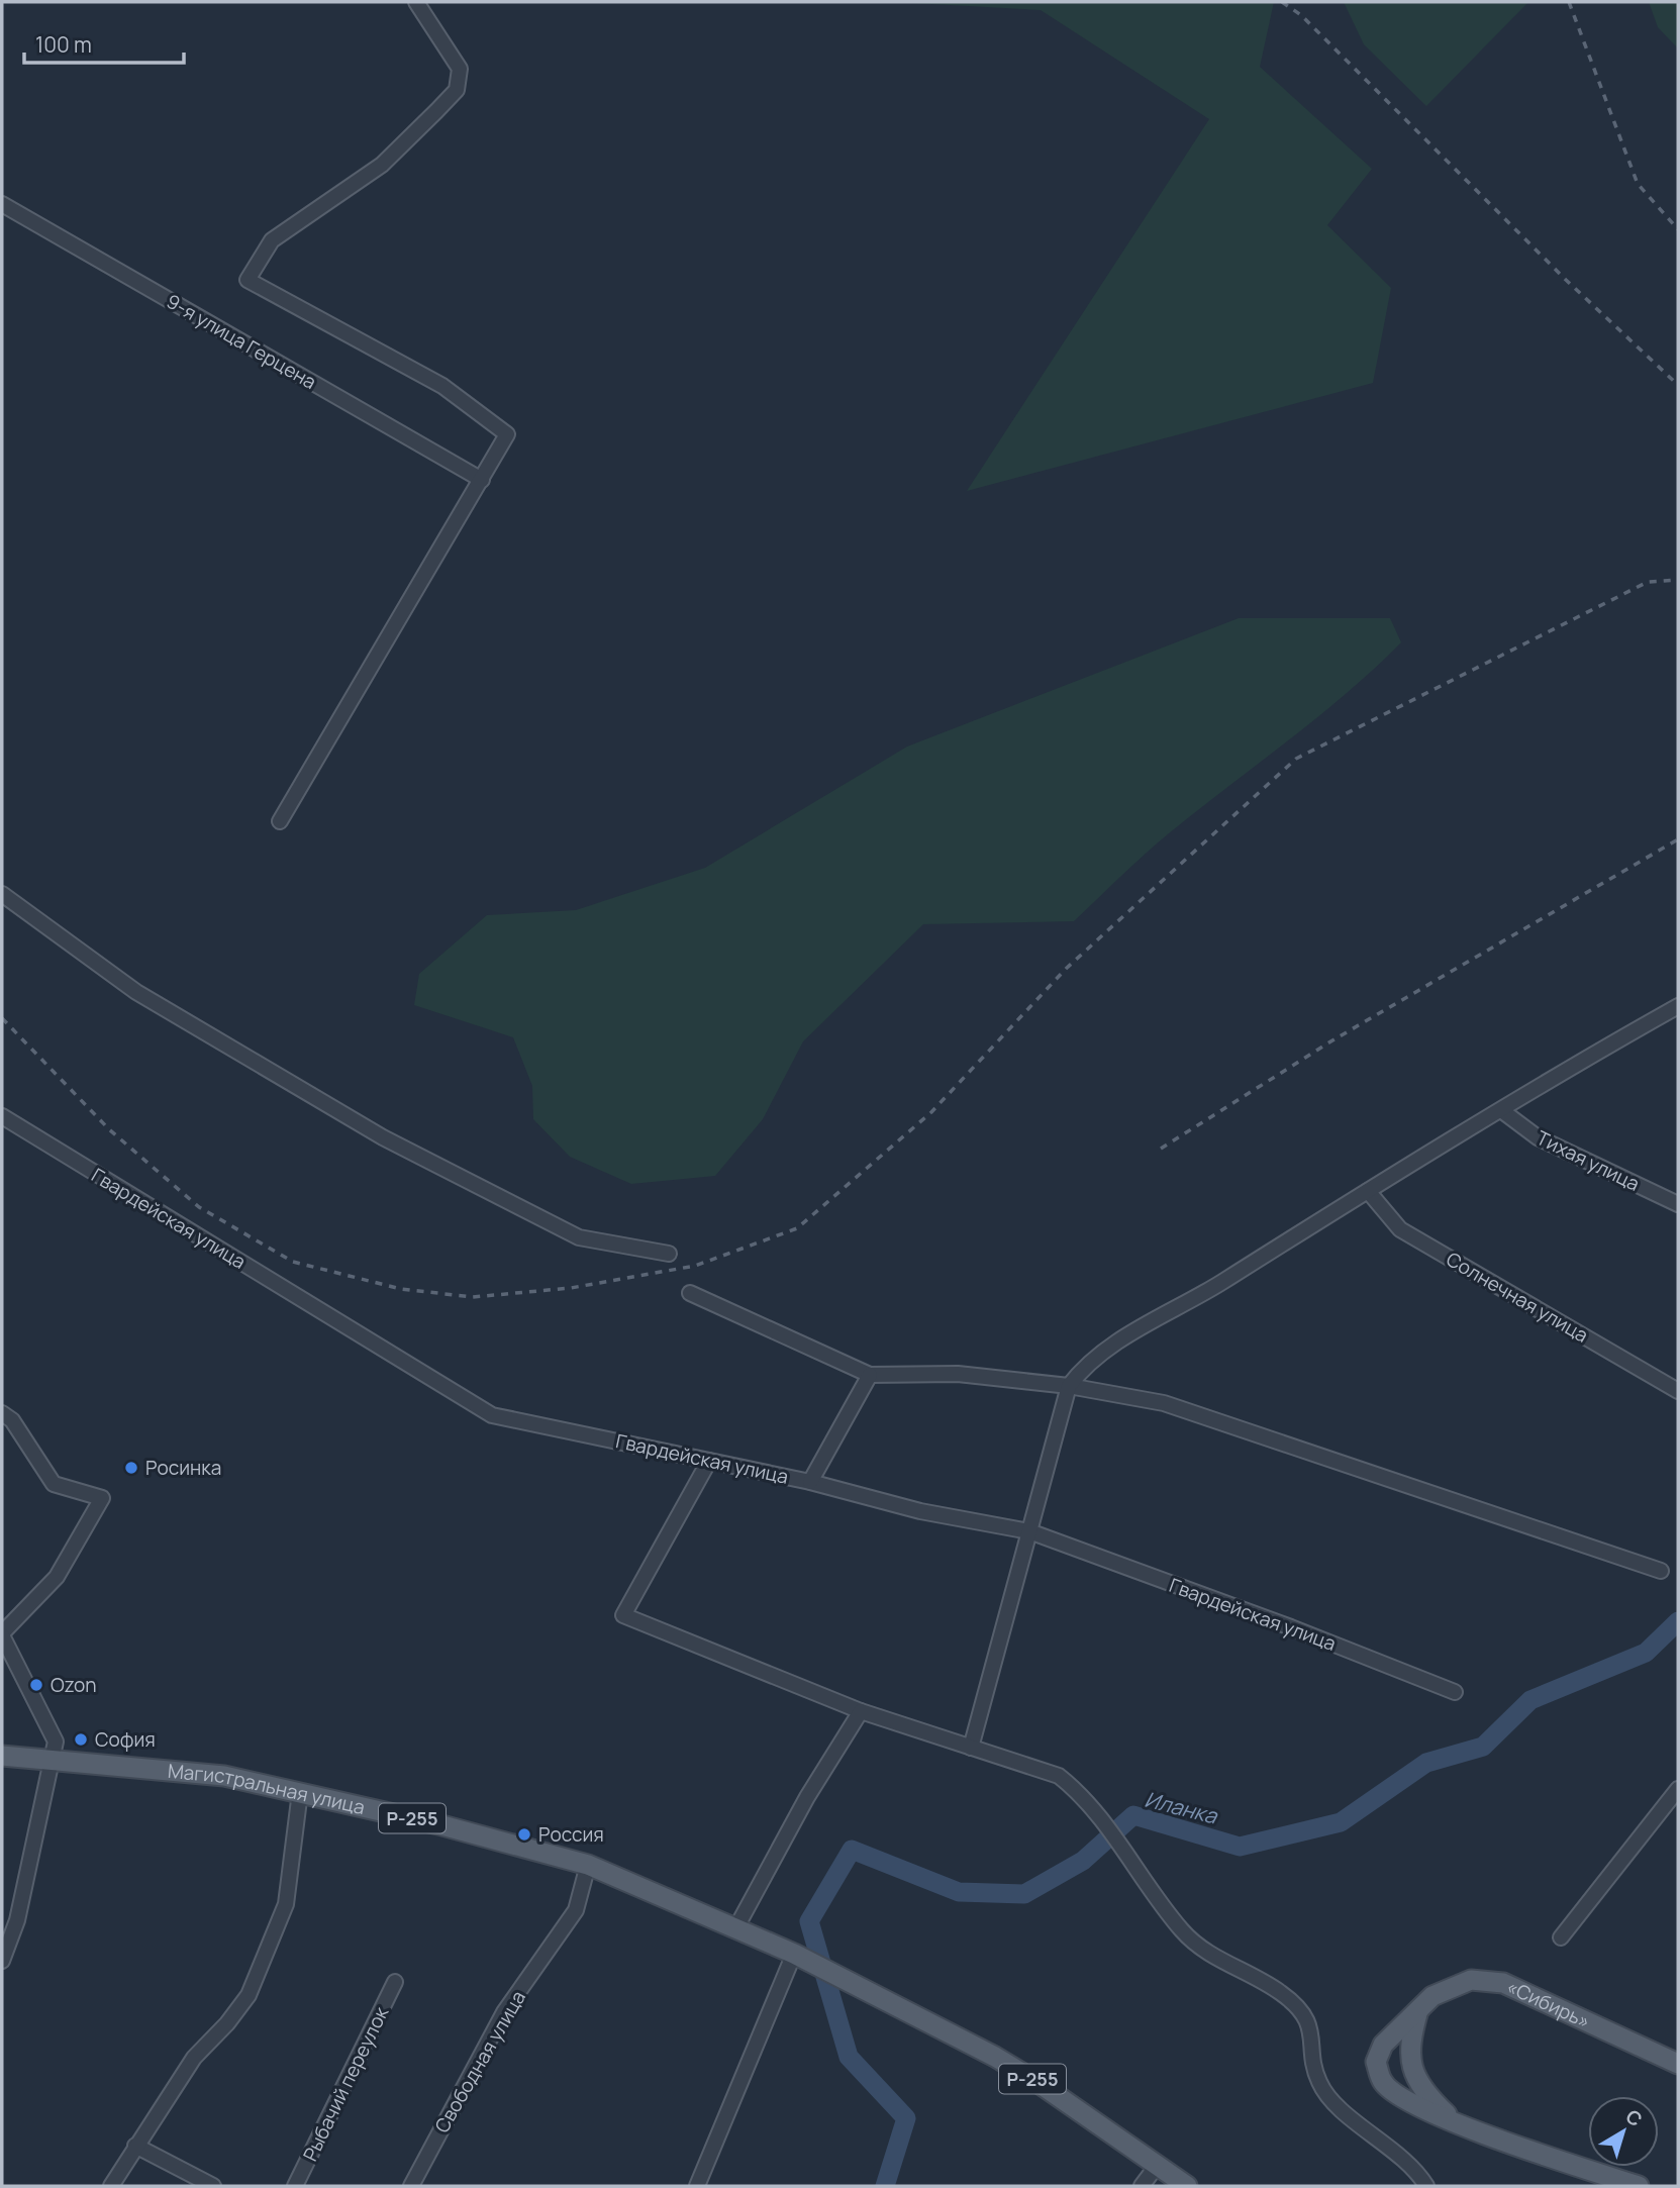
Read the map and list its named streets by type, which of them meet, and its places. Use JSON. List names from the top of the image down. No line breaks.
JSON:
{"streets":{"main road":["Магистральная улица","Р-255","«Сибирь»"],"street":["9-я улица Герцена","Тихая улица","Гвардейская улица","Солнечная улица","Свободная улица","Рыбачий переулок"]},"crossings":[["Магистральная улица","Р-255"],["Магистральная улица","Свободная улица"]],"water":["Иланка"],"places":["Росинка","Ozon","София","Россия"],"scale_bar":"100 m","north":"top right"}
